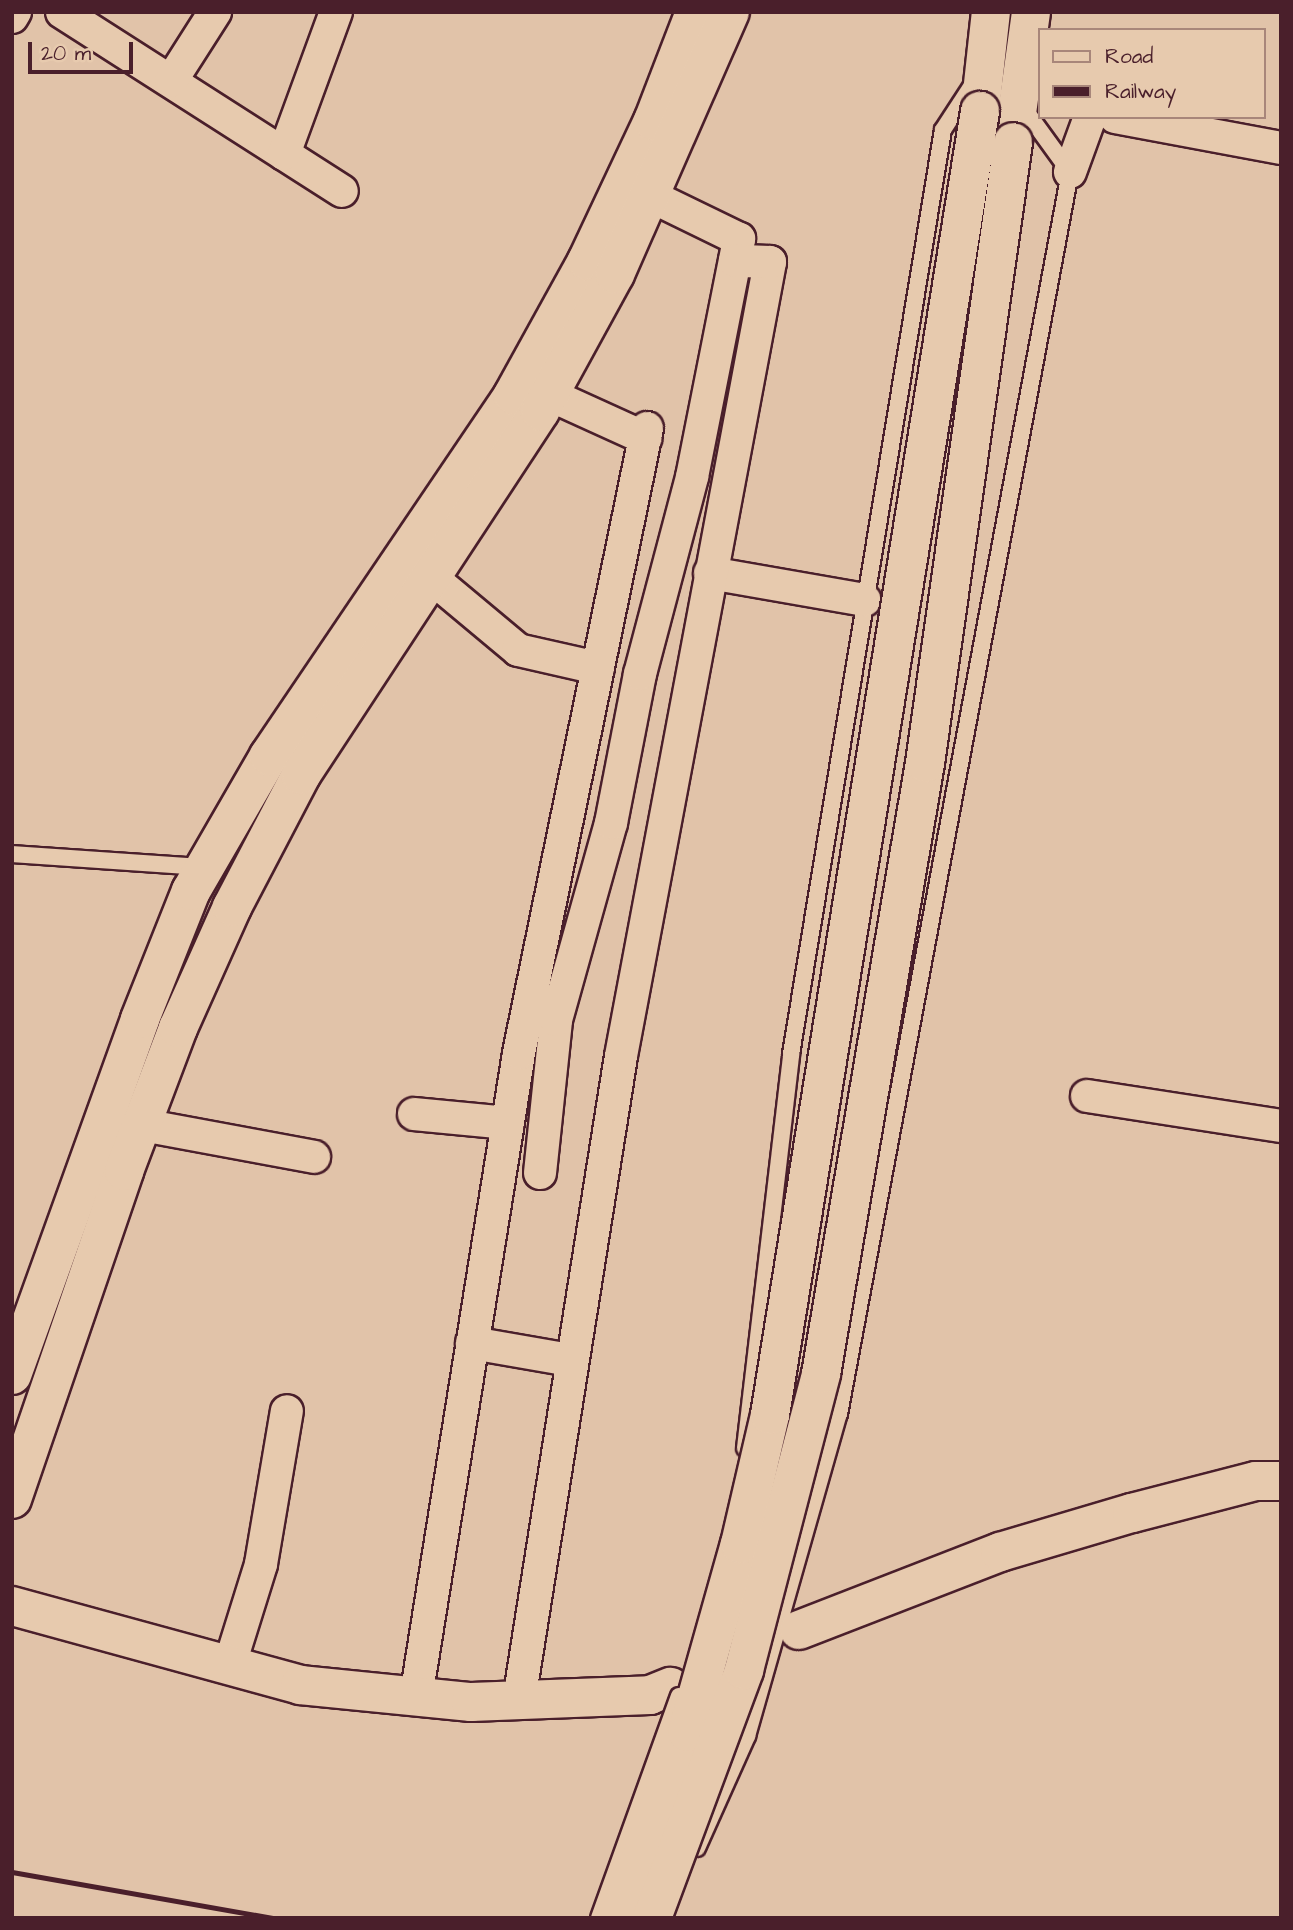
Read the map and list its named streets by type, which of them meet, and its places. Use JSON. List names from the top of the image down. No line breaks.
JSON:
{"legend":["Road","Railway"],"scale_bar":"20 m"}
